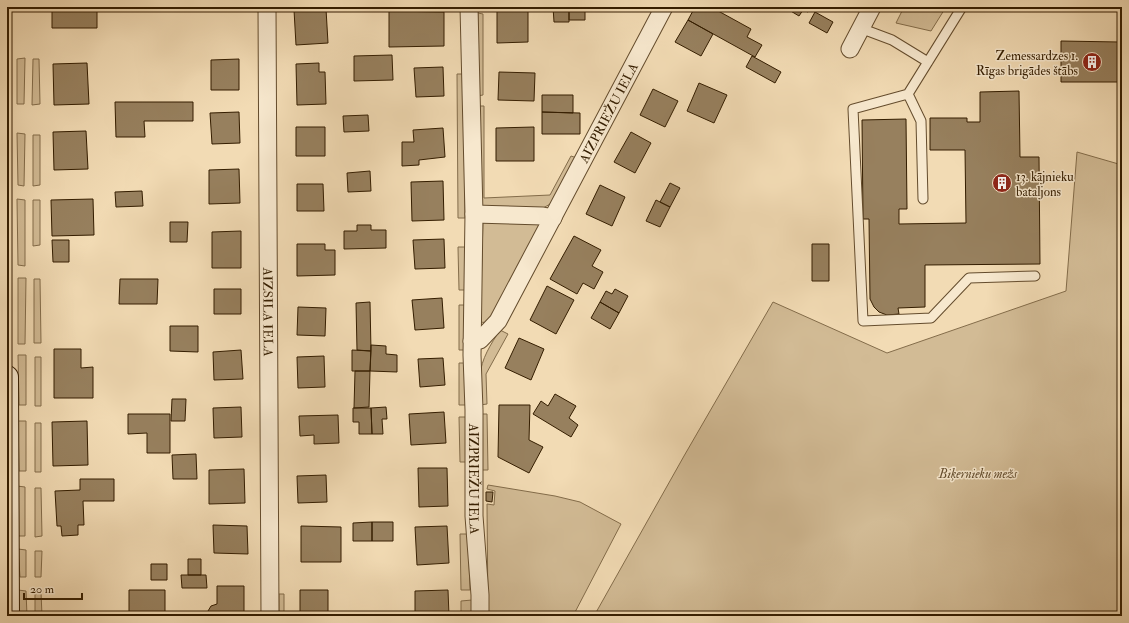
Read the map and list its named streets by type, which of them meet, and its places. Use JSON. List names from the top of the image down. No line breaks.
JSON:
{"streets":{"street":["AIZPRIEŽU IELA","AIZSILA IELA"]},"parks":["Biķernieku mežs"],"places":{"building":["Zemessardzes 1. Rīgas brigādes štābs","13. kājnieku bataljons"]},"scale_bar":"20 m"}
